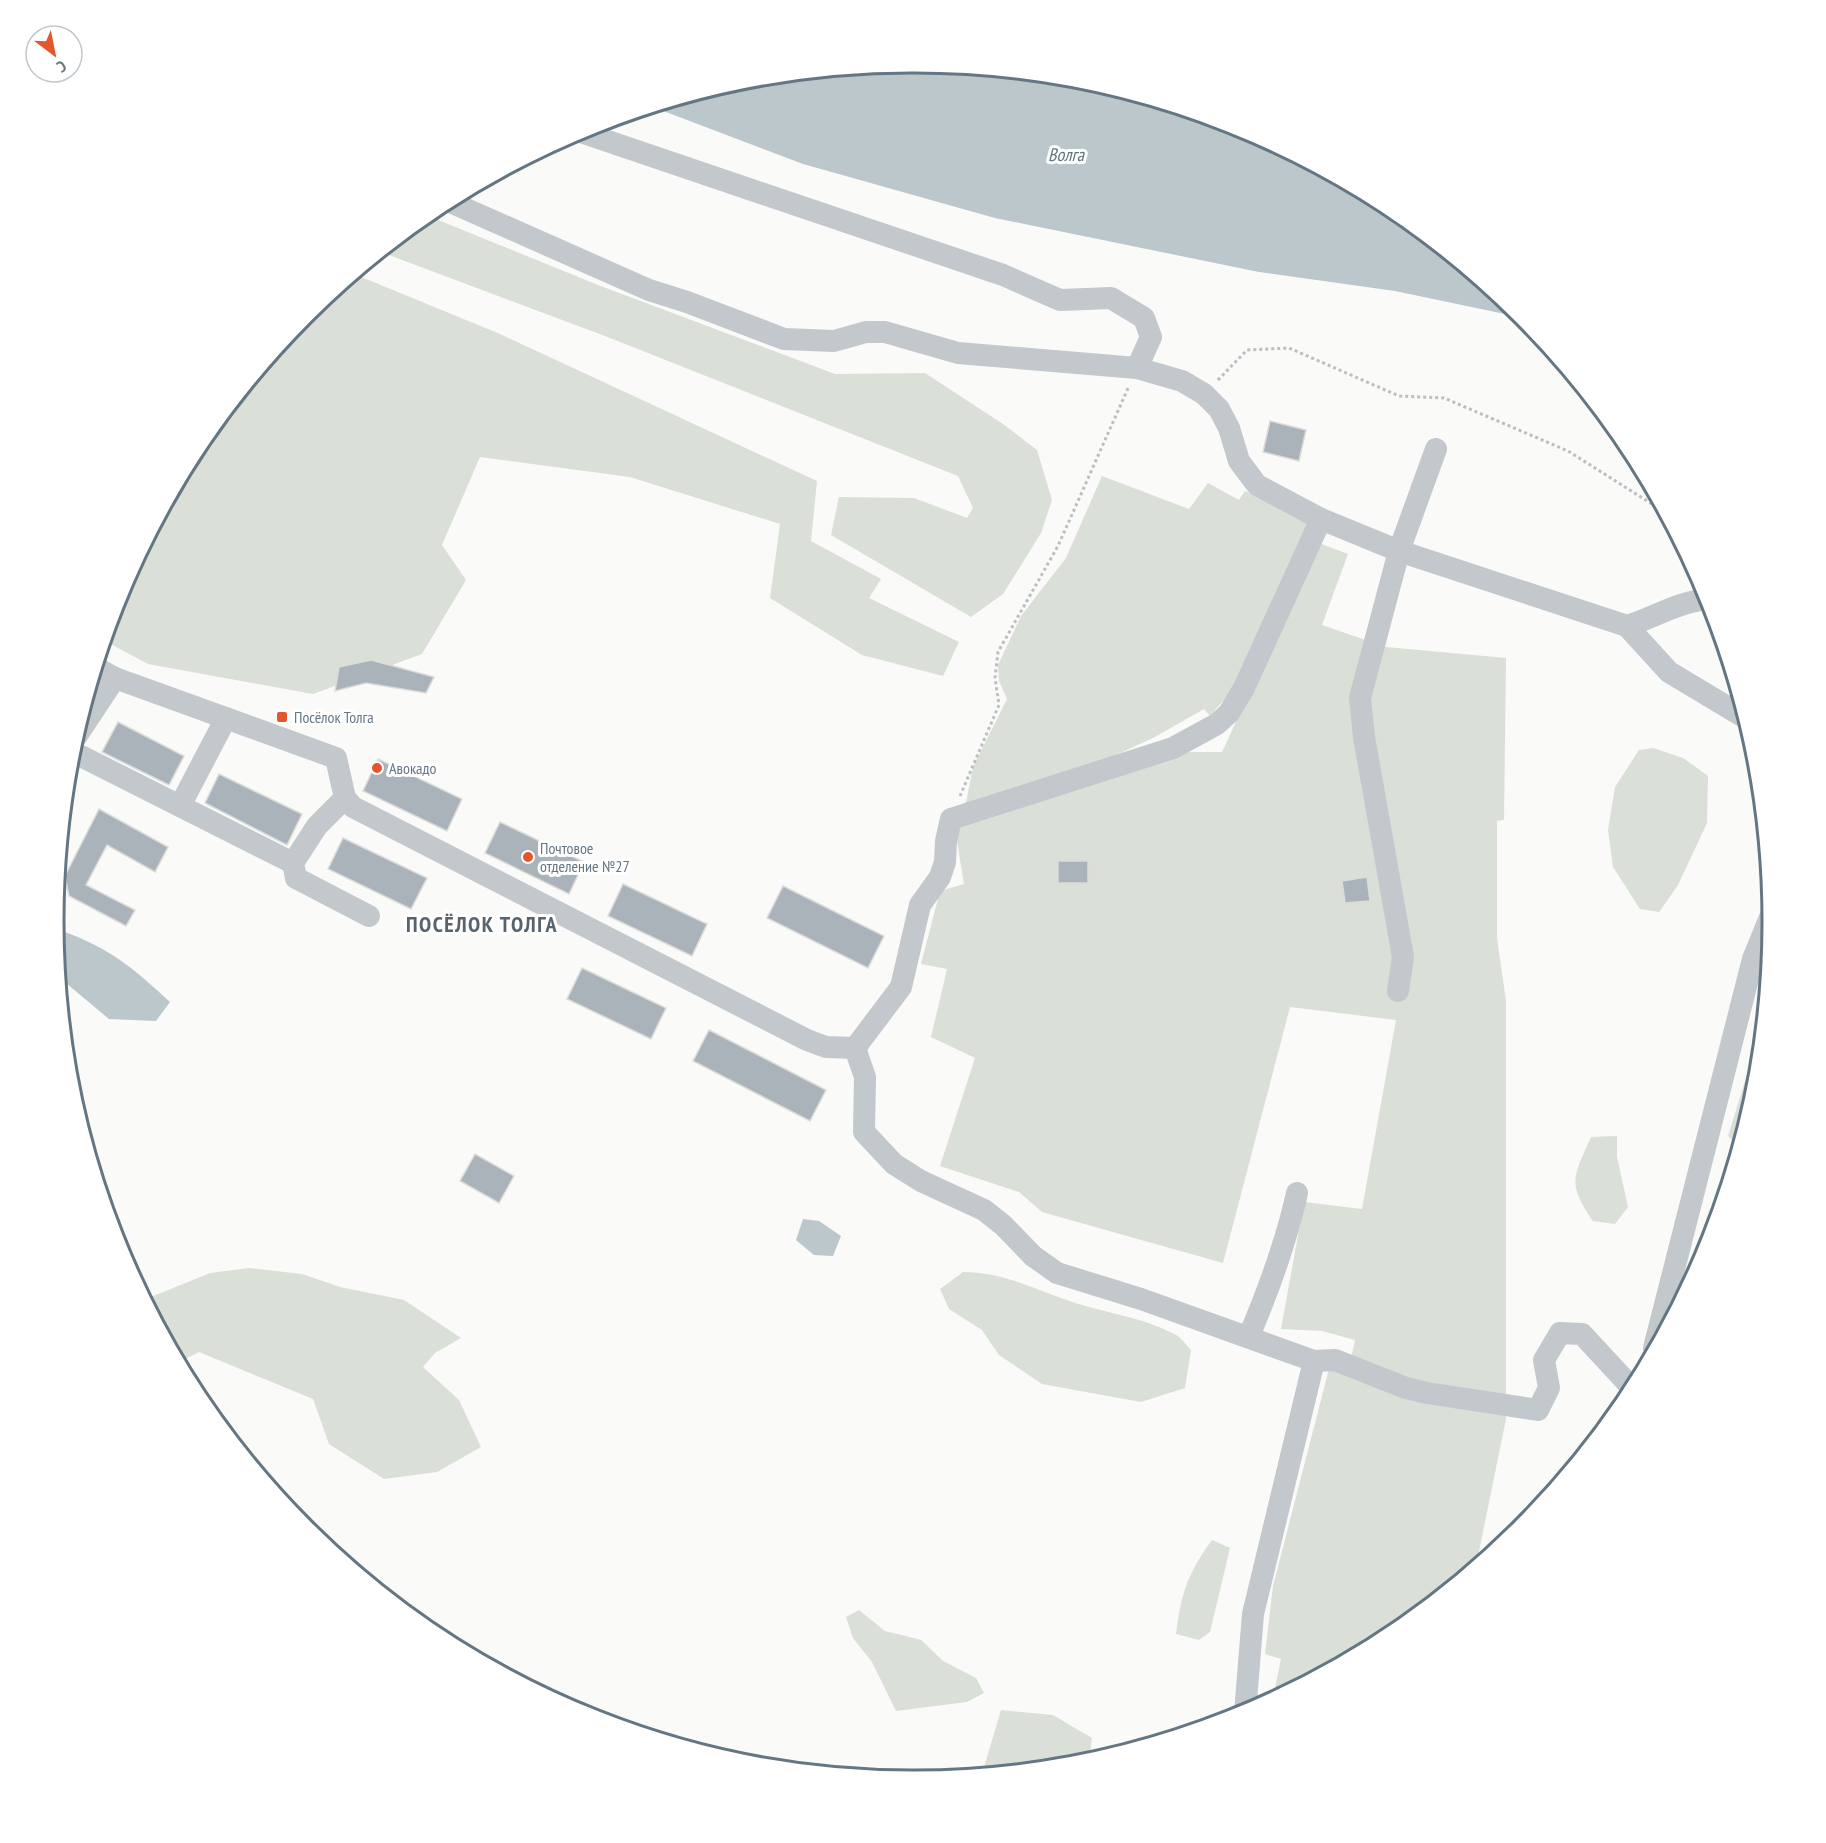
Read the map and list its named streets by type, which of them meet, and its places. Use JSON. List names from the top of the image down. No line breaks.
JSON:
{"districts":["ПОСЁЛОК ТОЛГА"],"water":["Волга"],"places":{"transit":["Посёлок Толга"],"other":["Авокадо","Почтовое отделение №27"]},"north":"bottom right"}
